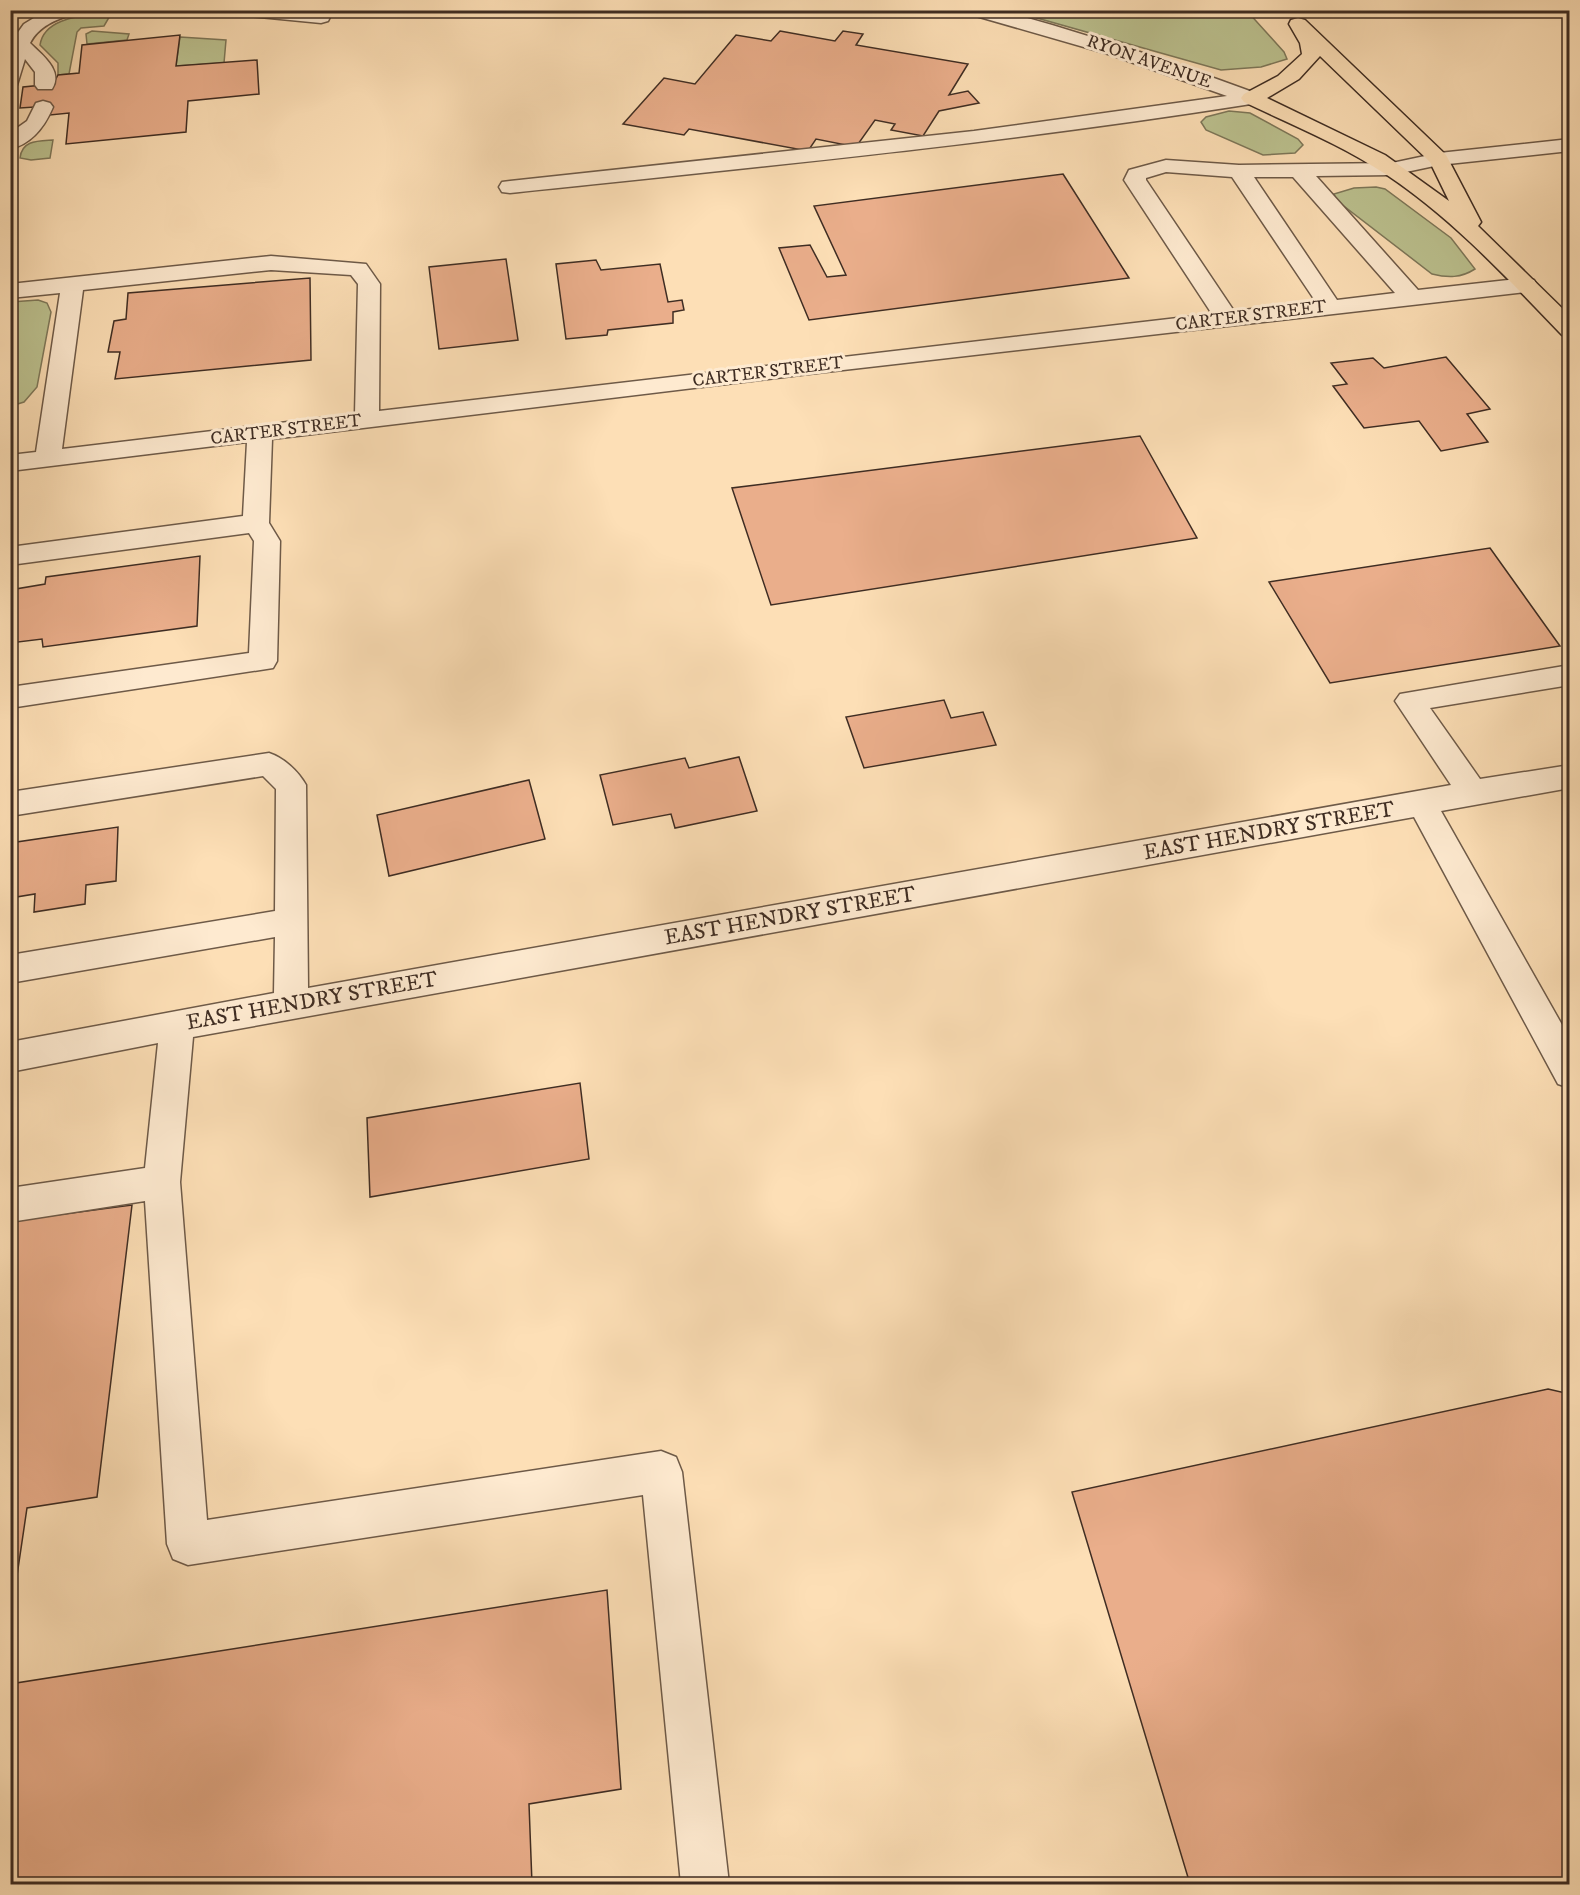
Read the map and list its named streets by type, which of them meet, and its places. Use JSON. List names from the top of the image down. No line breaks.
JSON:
{"streets":{"street":["RYON AVENUE","CARTER STREET","EAST HENDRY STREET"]}}
